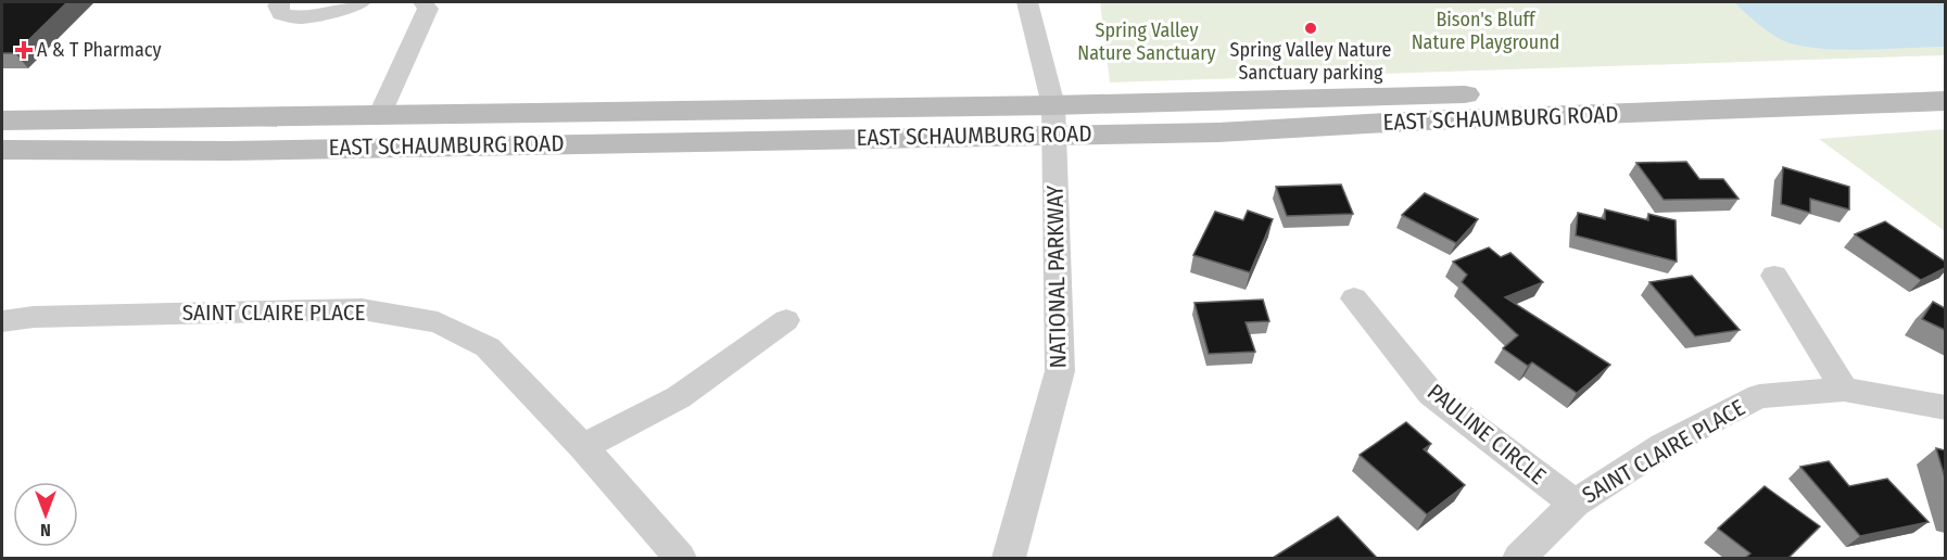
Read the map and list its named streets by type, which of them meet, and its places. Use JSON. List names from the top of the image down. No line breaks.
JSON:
{"streets":{"main road":["EAST SCHAUMBURG ROAD"],"street":["NATIONAL PARKWAY","SAINT CLAIRE PLACE","PAULINE CIRCLE"]},"crossings":[["EAST SCHAUMBURG ROAD","NATIONAL PARKWAY"],["SAINT CLAIRE PLACE","PAULINE CIRCLE"]],"parks":["Bison's Bluff Nature Playground","Spring Valley Nature Sanctuary"],"places":{"other":["Spring Valley Nature Sanctuary parking"],"health":["A & T Pharmacy"]},"north":"bottom"}
